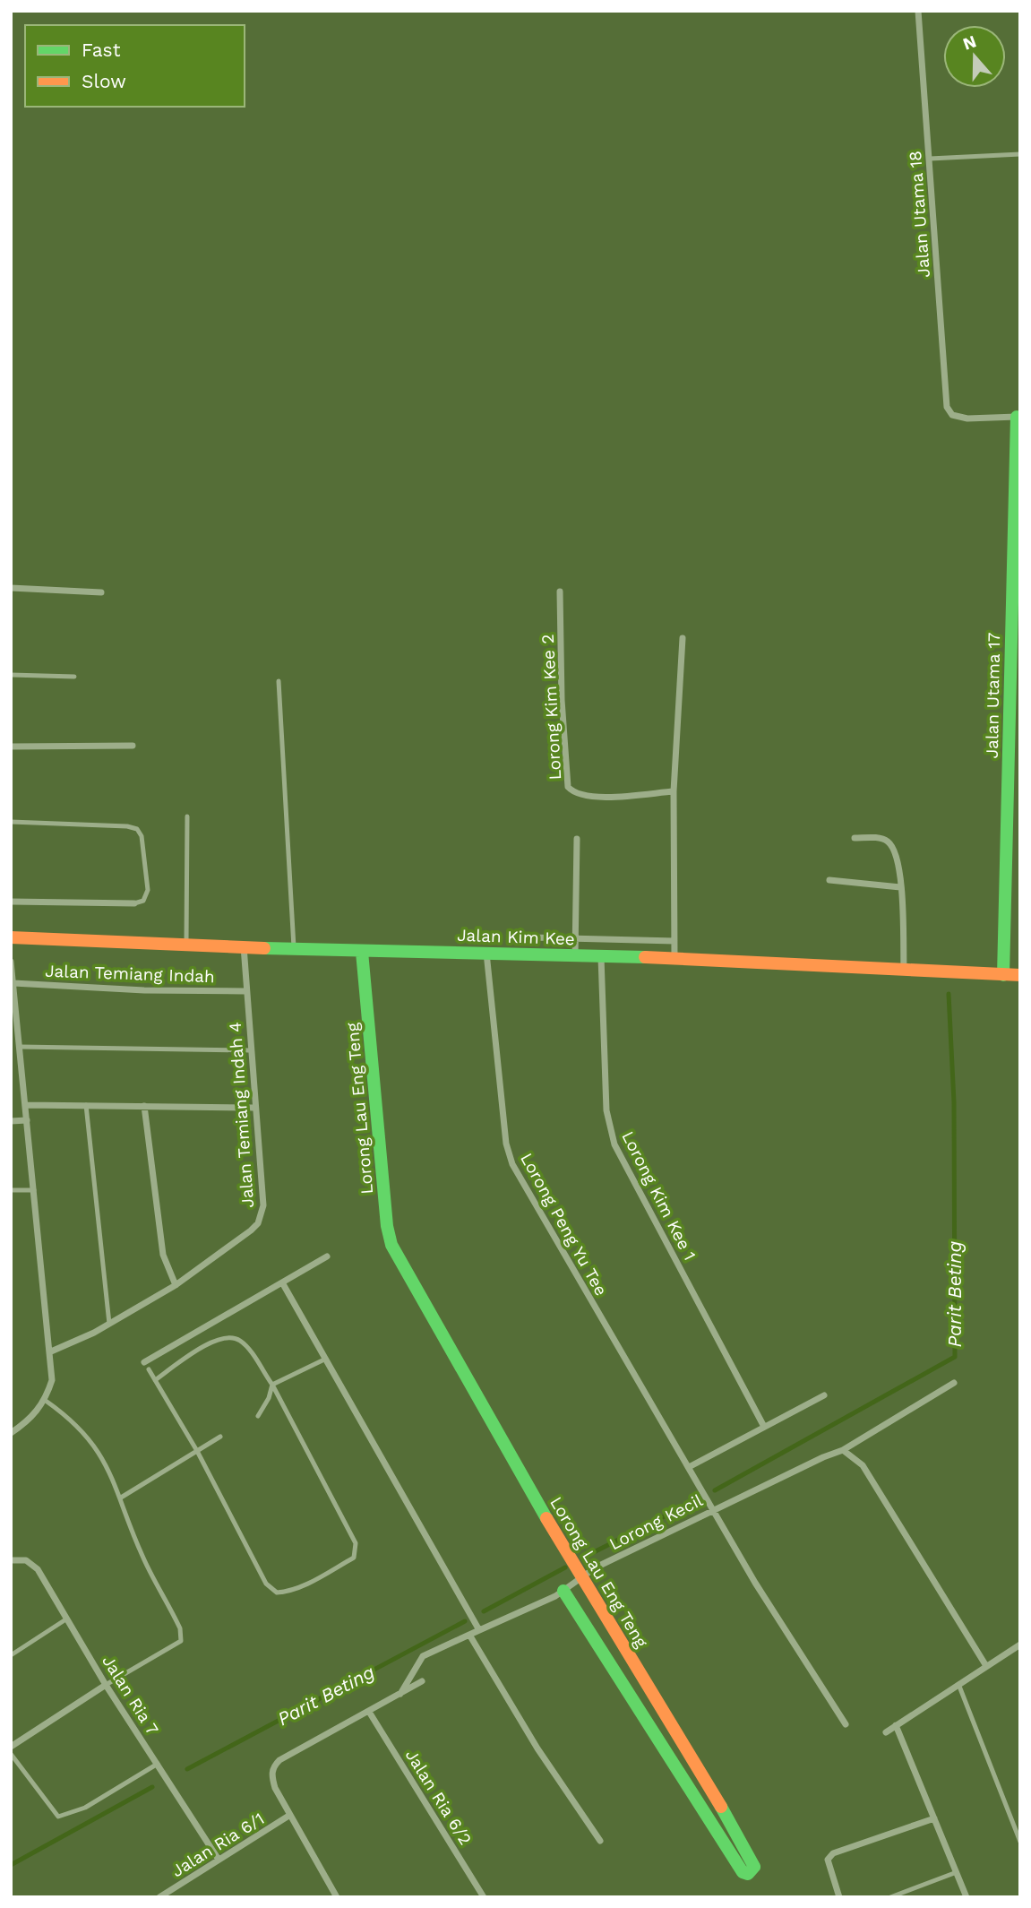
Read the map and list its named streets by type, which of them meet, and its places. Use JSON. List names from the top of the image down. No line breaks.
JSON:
{"streets":{"street":["Jalan Utama 18","Jalan Utama 17","Lorong Kim Kee 2","Jalan Kim Kee","Jalan Temiang Indah","Lorong Lau Eng Teng","Jalan Temiang Indah 4","Lorong Kim Kee 1","Lorong Peng Yu Tee","Lorong Kecil","Jalan Ria 7","Jalan Ria 6/2","Jalan Ria 6/1"]},"crossings":[["Jalan Utama 18","Jalan Utama 17"],["Jalan Utama 17","Jalan Kim Kee"],["Jalan Kim Kee","Lorong Lau Eng Teng"],["Jalan Kim Kee","Jalan Temiang Indah 4"],["Jalan Kim Kee","Lorong Kim Kee 1"],["Jalan Kim Kee","Lorong Peng Yu Tee"],["Jalan Temiang Indah","Jalan Temiang Indah 4"],["Lorong Lau Eng Teng","Lorong Kecil"],["Lorong Peng Yu Tee","Lorong Kecil"],["Jalan Ria 7","Jalan Ria 6/1"],["Jalan Ria 6/2","Jalan Ria 6/1"]],"water":["Parit Beting"],"legend":["Fast","Slow"],"north":"top"}
